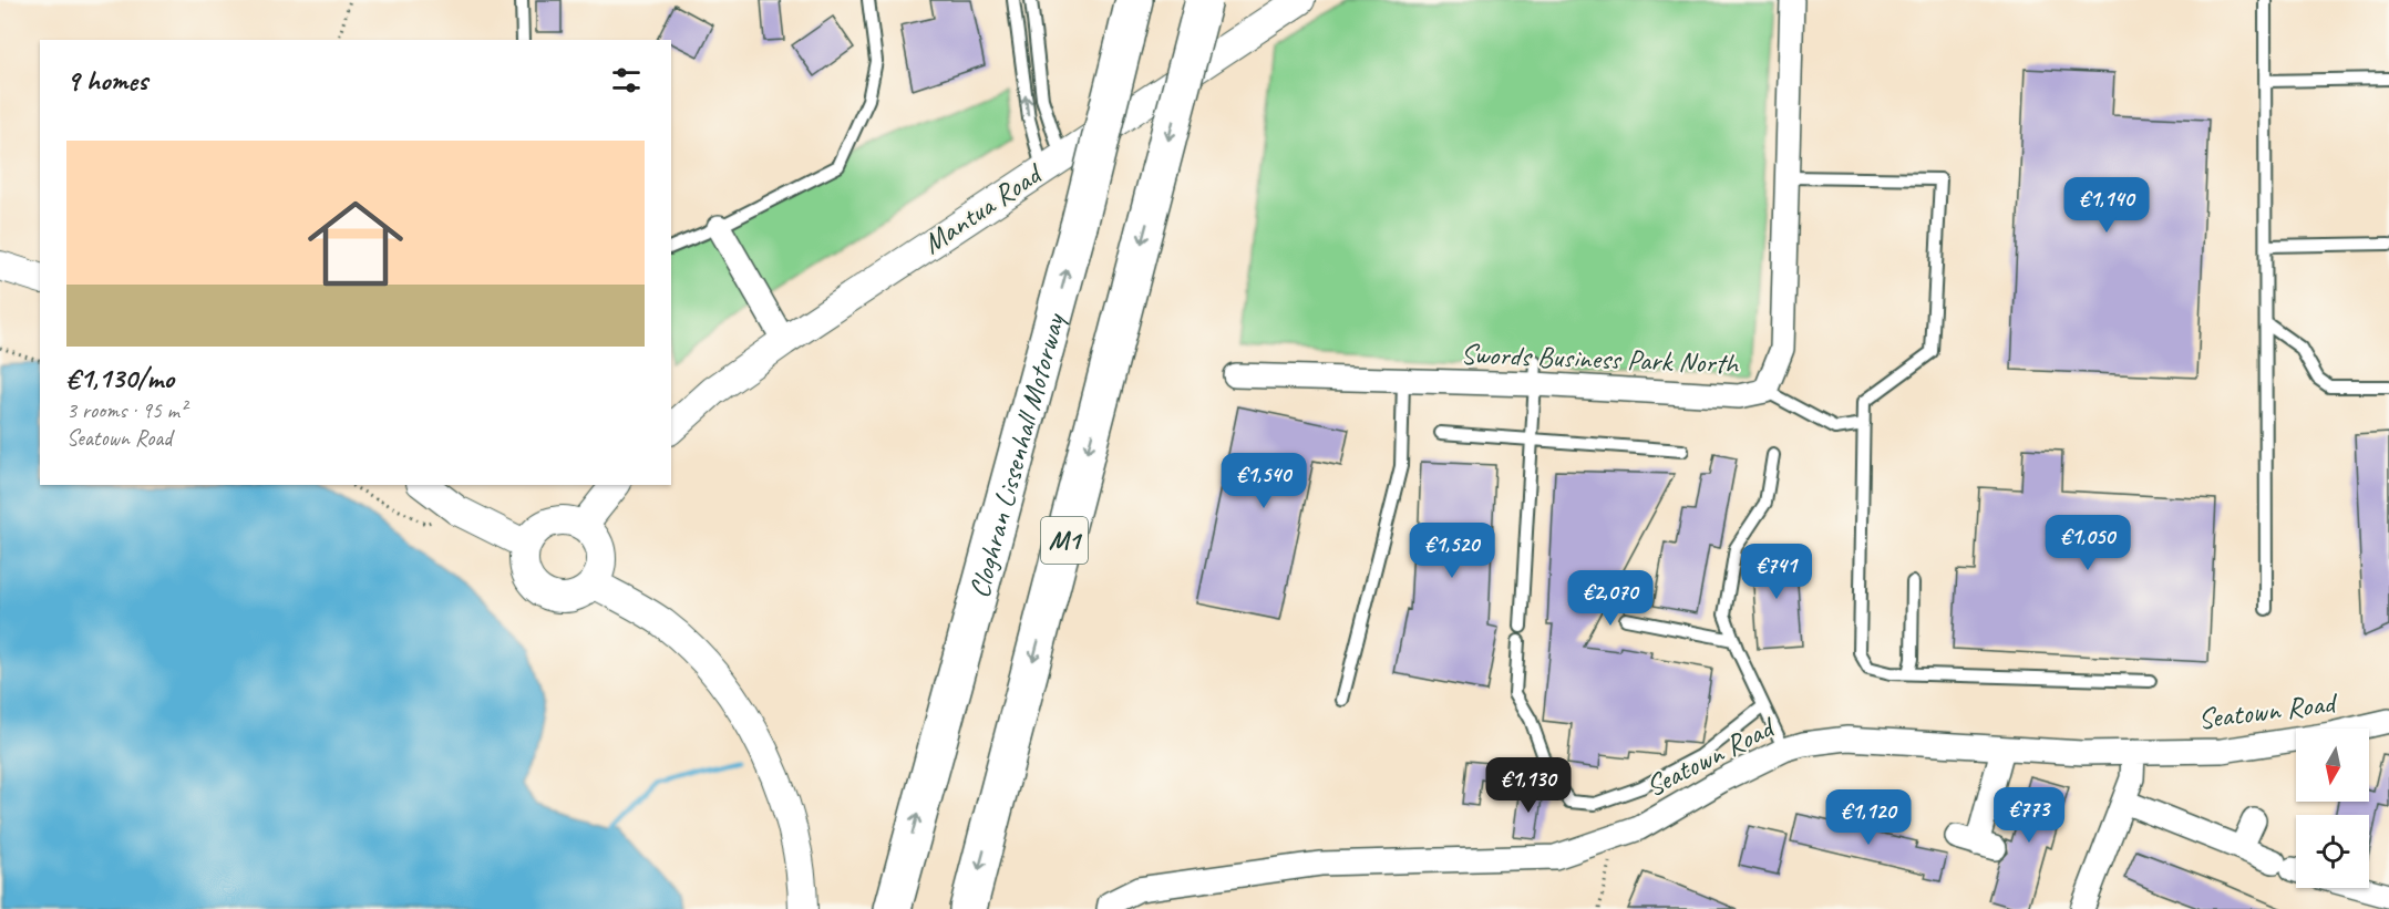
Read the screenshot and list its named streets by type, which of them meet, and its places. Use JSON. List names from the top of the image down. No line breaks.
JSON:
{"streets":{"highway":["Cloghran Lissenhall Motorway","M1"],"street":["Mantua Road","Swords Business Park North","Seatown Road"]},"north":"bottom","page":{"heading":"9 homes","list":[{"name":"€1,130/mo","note":"3 rooms · 95 m² · Seatown Road"}],"price":["€1,140","€1,540","€1,050","€1,520","€741","€2,070","€1,130","€773","€1,120"]}}
